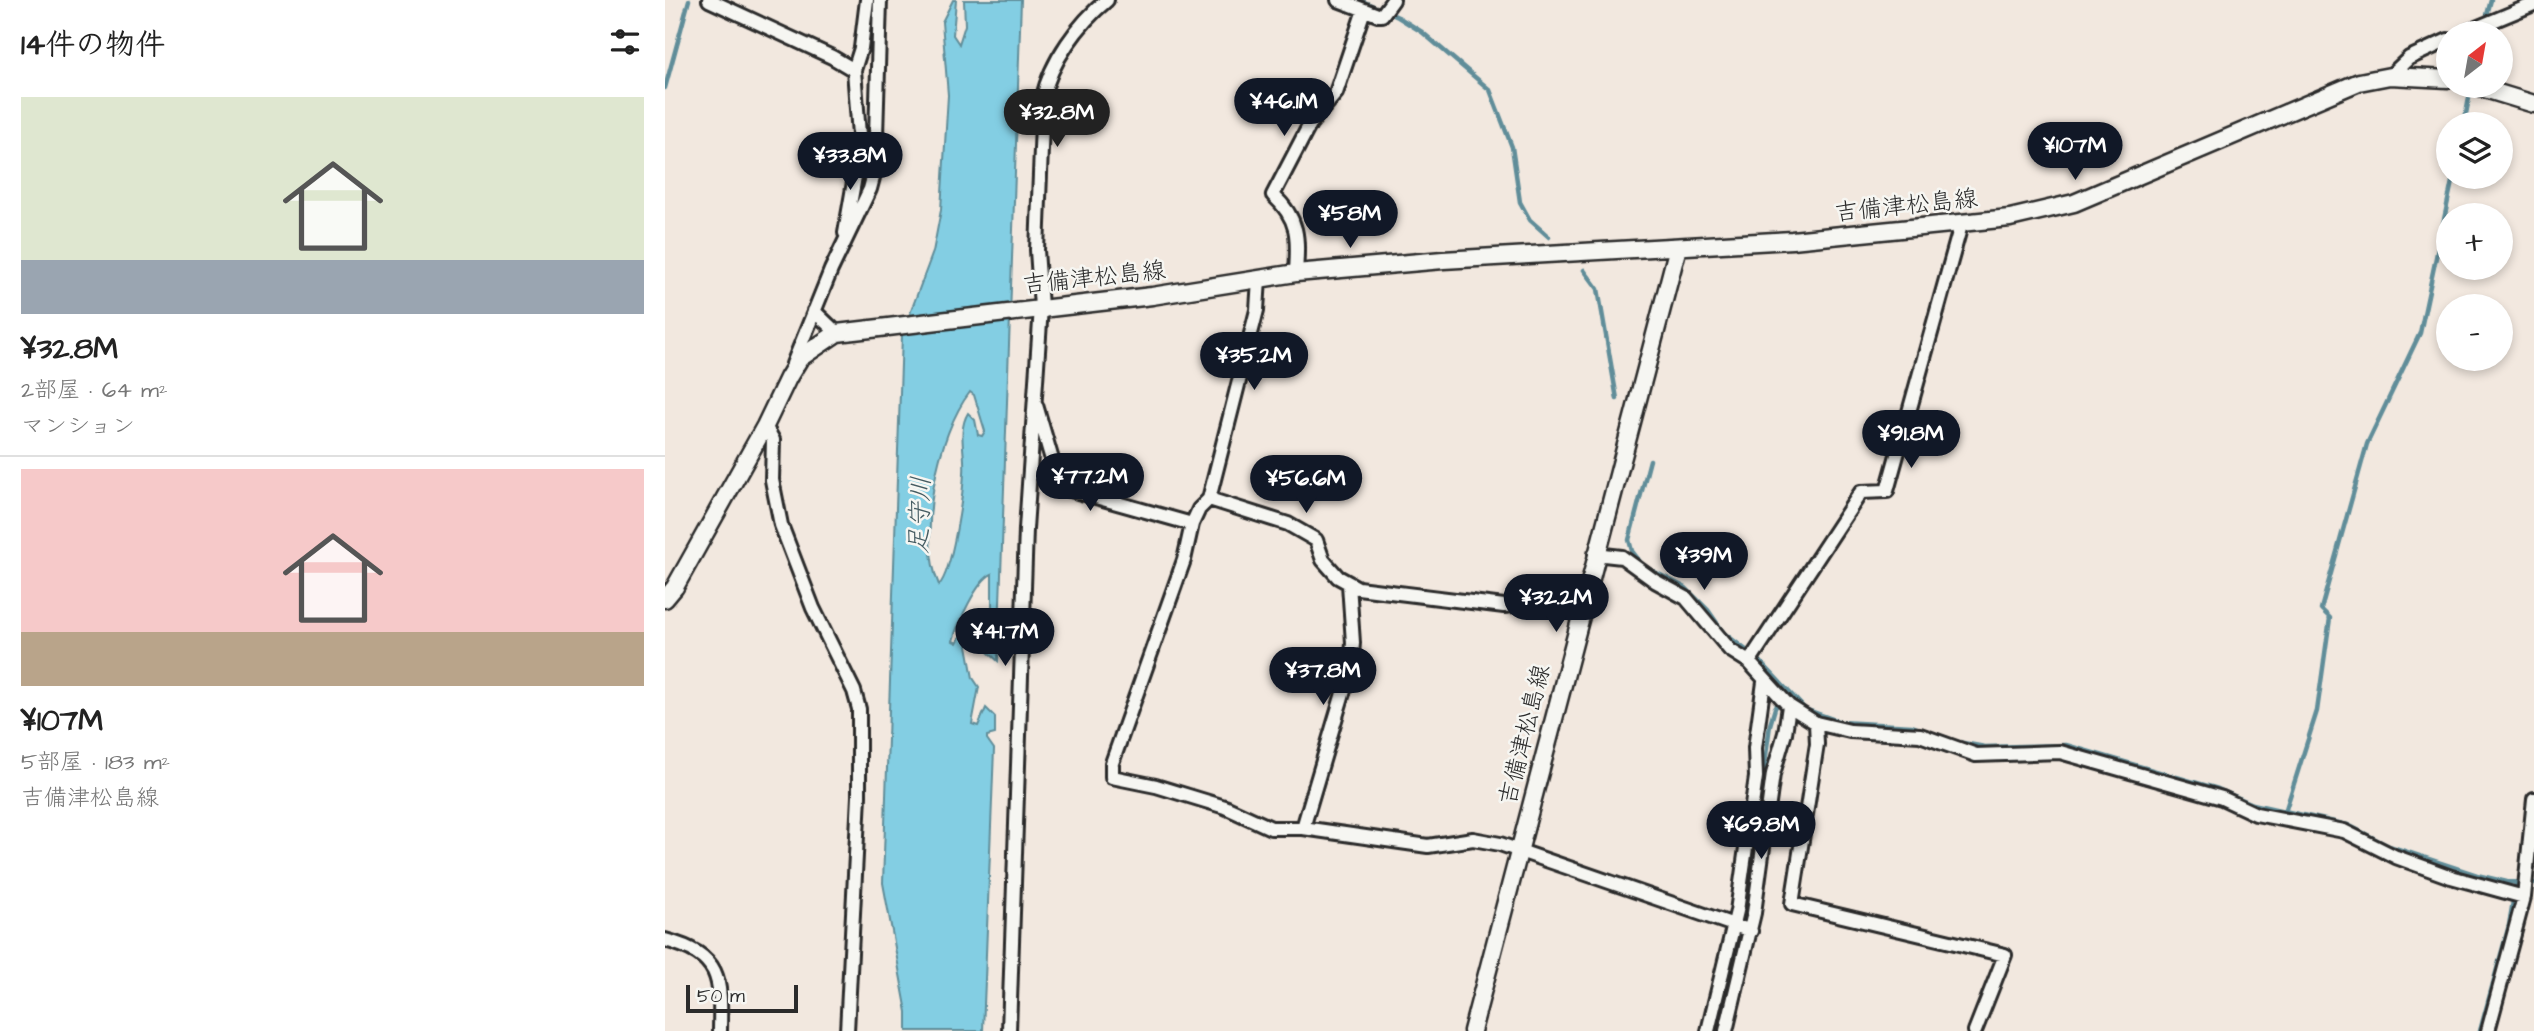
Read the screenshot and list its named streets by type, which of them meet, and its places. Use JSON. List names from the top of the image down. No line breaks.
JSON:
{"streets":{"main road":["吉備津松島線"]},"water":["足守川"],"scale_bar":"50 m","north":"top right","page":{"heading":"14件の物件","map_buttons":["+","−"],"price":["¥46.1M","¥32.8M","¥107M","¥33.8M","¥58M","¥35.2M","¥91.8M","¥77.2M","¥56.6M","¥39M","¥32.2M","¥41.7M","¥37.8M","¥69.8M"],"list":[{"name":"¥32.8M","note":"2部屋 · 64 m² · マンション"},{"name":"¥107M","note":"5部屋 · 183 m² · 吉備津松島線"}],"scale":"50 m"}}
